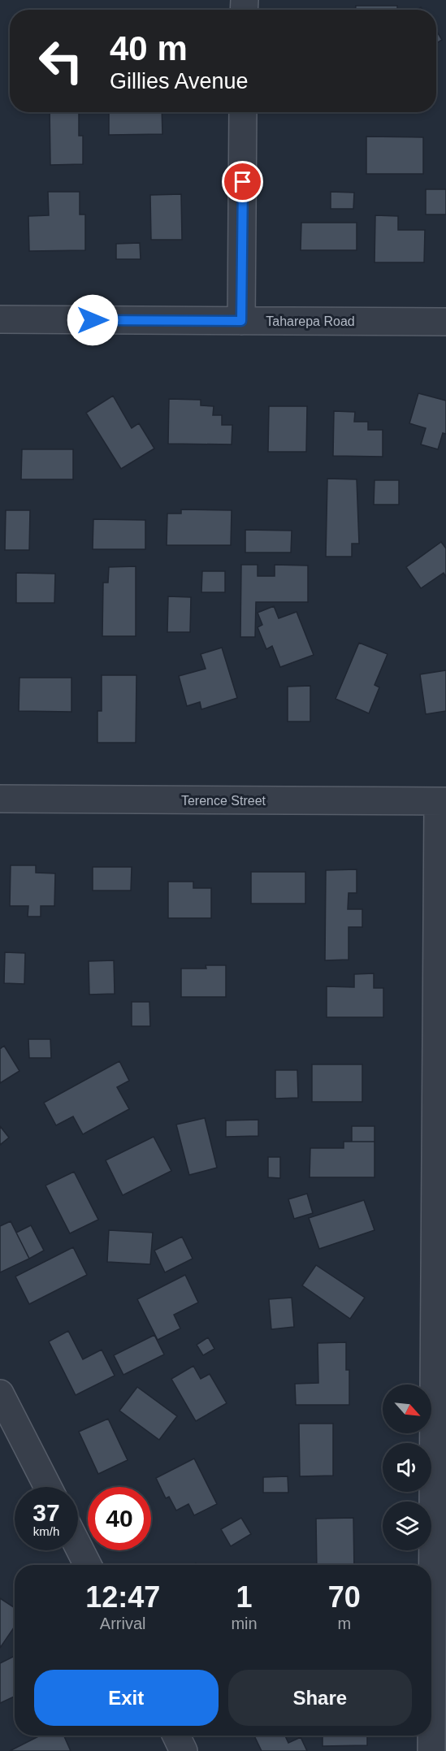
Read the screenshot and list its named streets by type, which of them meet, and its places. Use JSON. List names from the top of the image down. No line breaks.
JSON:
{"streets":{"street":["Taharepa Road","Terence Street"]},"north":"bottom right","page":{"turn":["40 m","Gillies Avenue"],"speed":"37 km/h","limit":"40","eta":["12:47","Arrival","1","min","70","m"],"buttons":["Exit","Share"]}}
